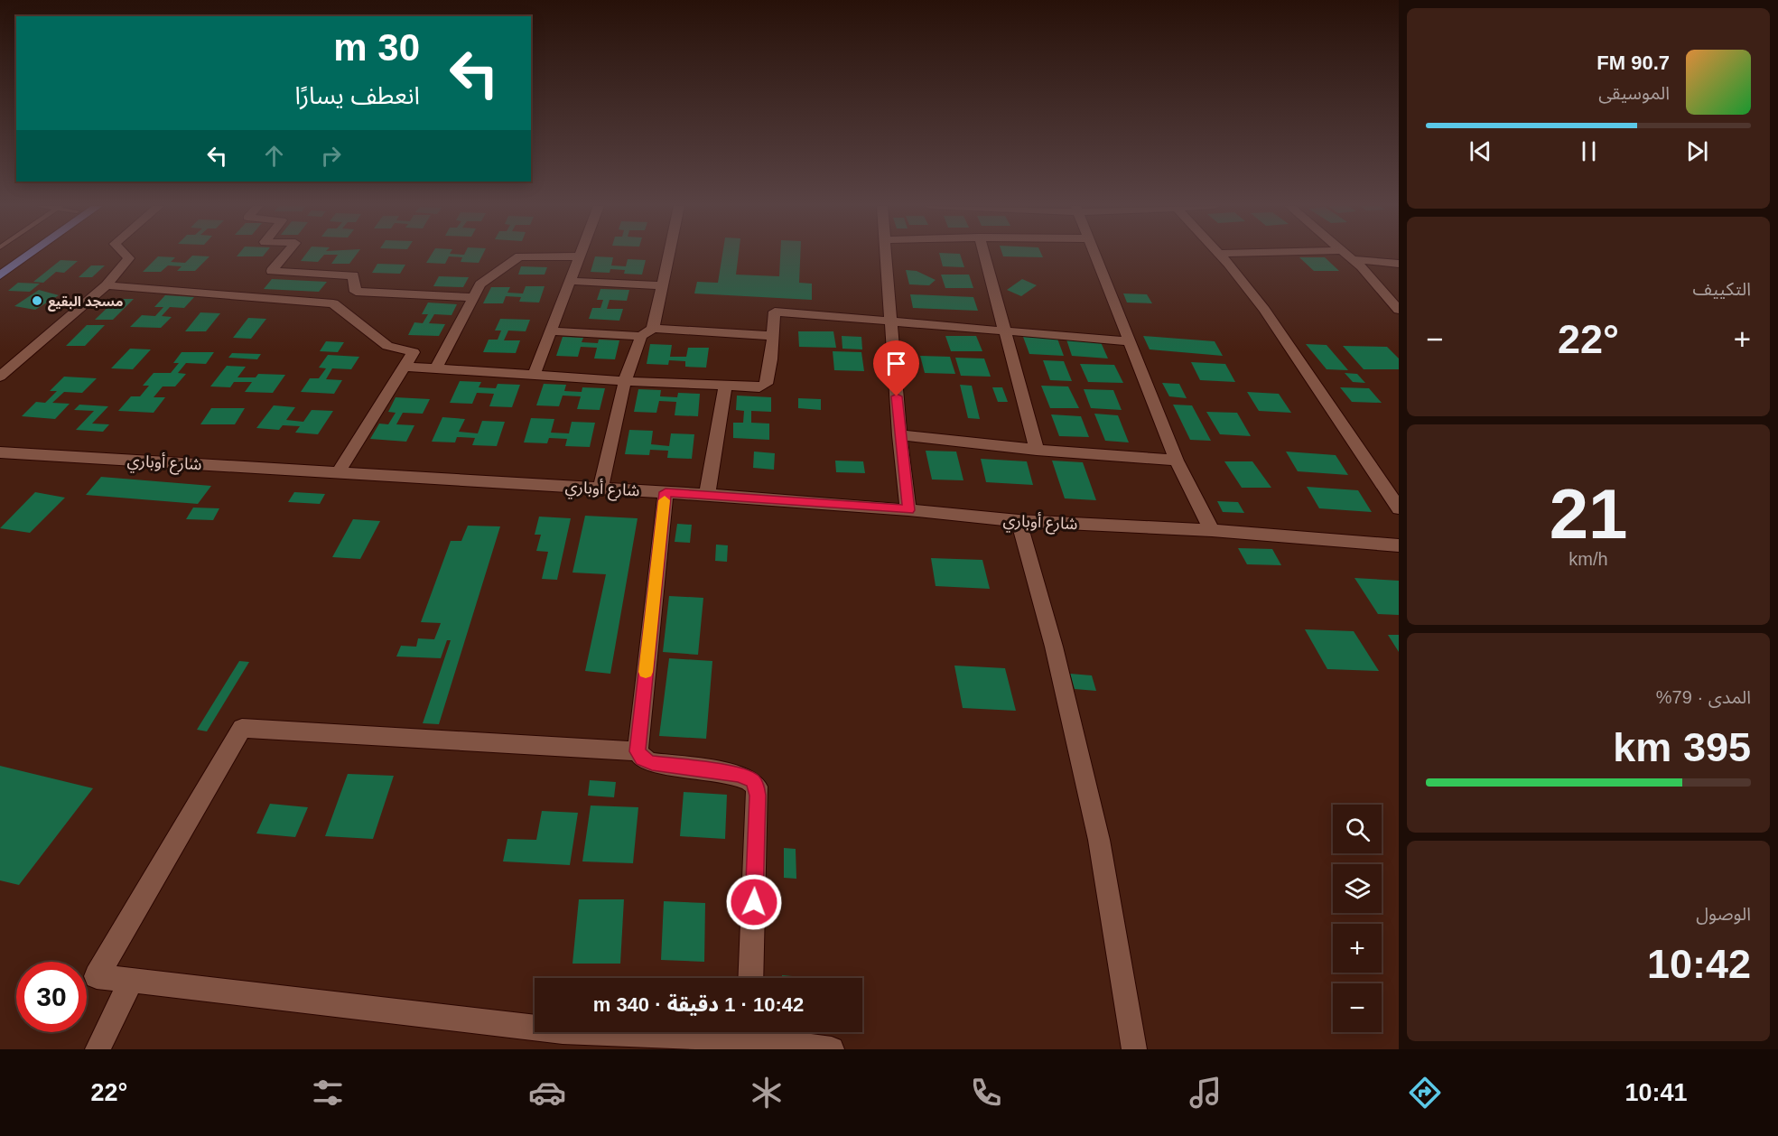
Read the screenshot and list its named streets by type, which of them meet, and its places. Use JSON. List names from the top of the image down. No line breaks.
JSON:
{"streets":{"street":["شارع أوباري"]},"places":["مسجد البقيع"],"page":{"turn":["30 m","انعطف يسارًا"],"song":["90.7 FM","الموسيقى"],"tile":["التكييف",["21","km/h"],["المدى · 79%","395 km"],["الوصول","10:42"]],"heat":["−","22°","+"],"map_buttons":["+","−"],"limit":"30","trip":"10:42 · 1 دقيقة · 340 m","tabs":["10:41","22°"]}}
